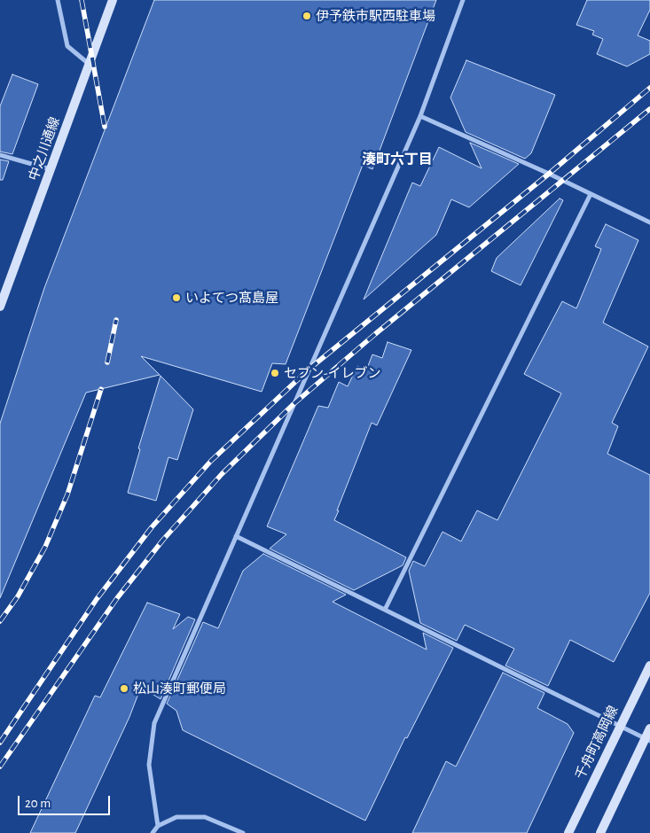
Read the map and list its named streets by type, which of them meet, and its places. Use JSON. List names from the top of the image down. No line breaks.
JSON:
{"streets":{"street":["中之川通線","千舟町高岡線"]},"districts":["湊町六丁目"],"places":["伊予鉄市駅西駐車場","いよてつ髙島屋","セブン-イレブン","松山湊町郵便局"],"scale_bar":"20 m"}
